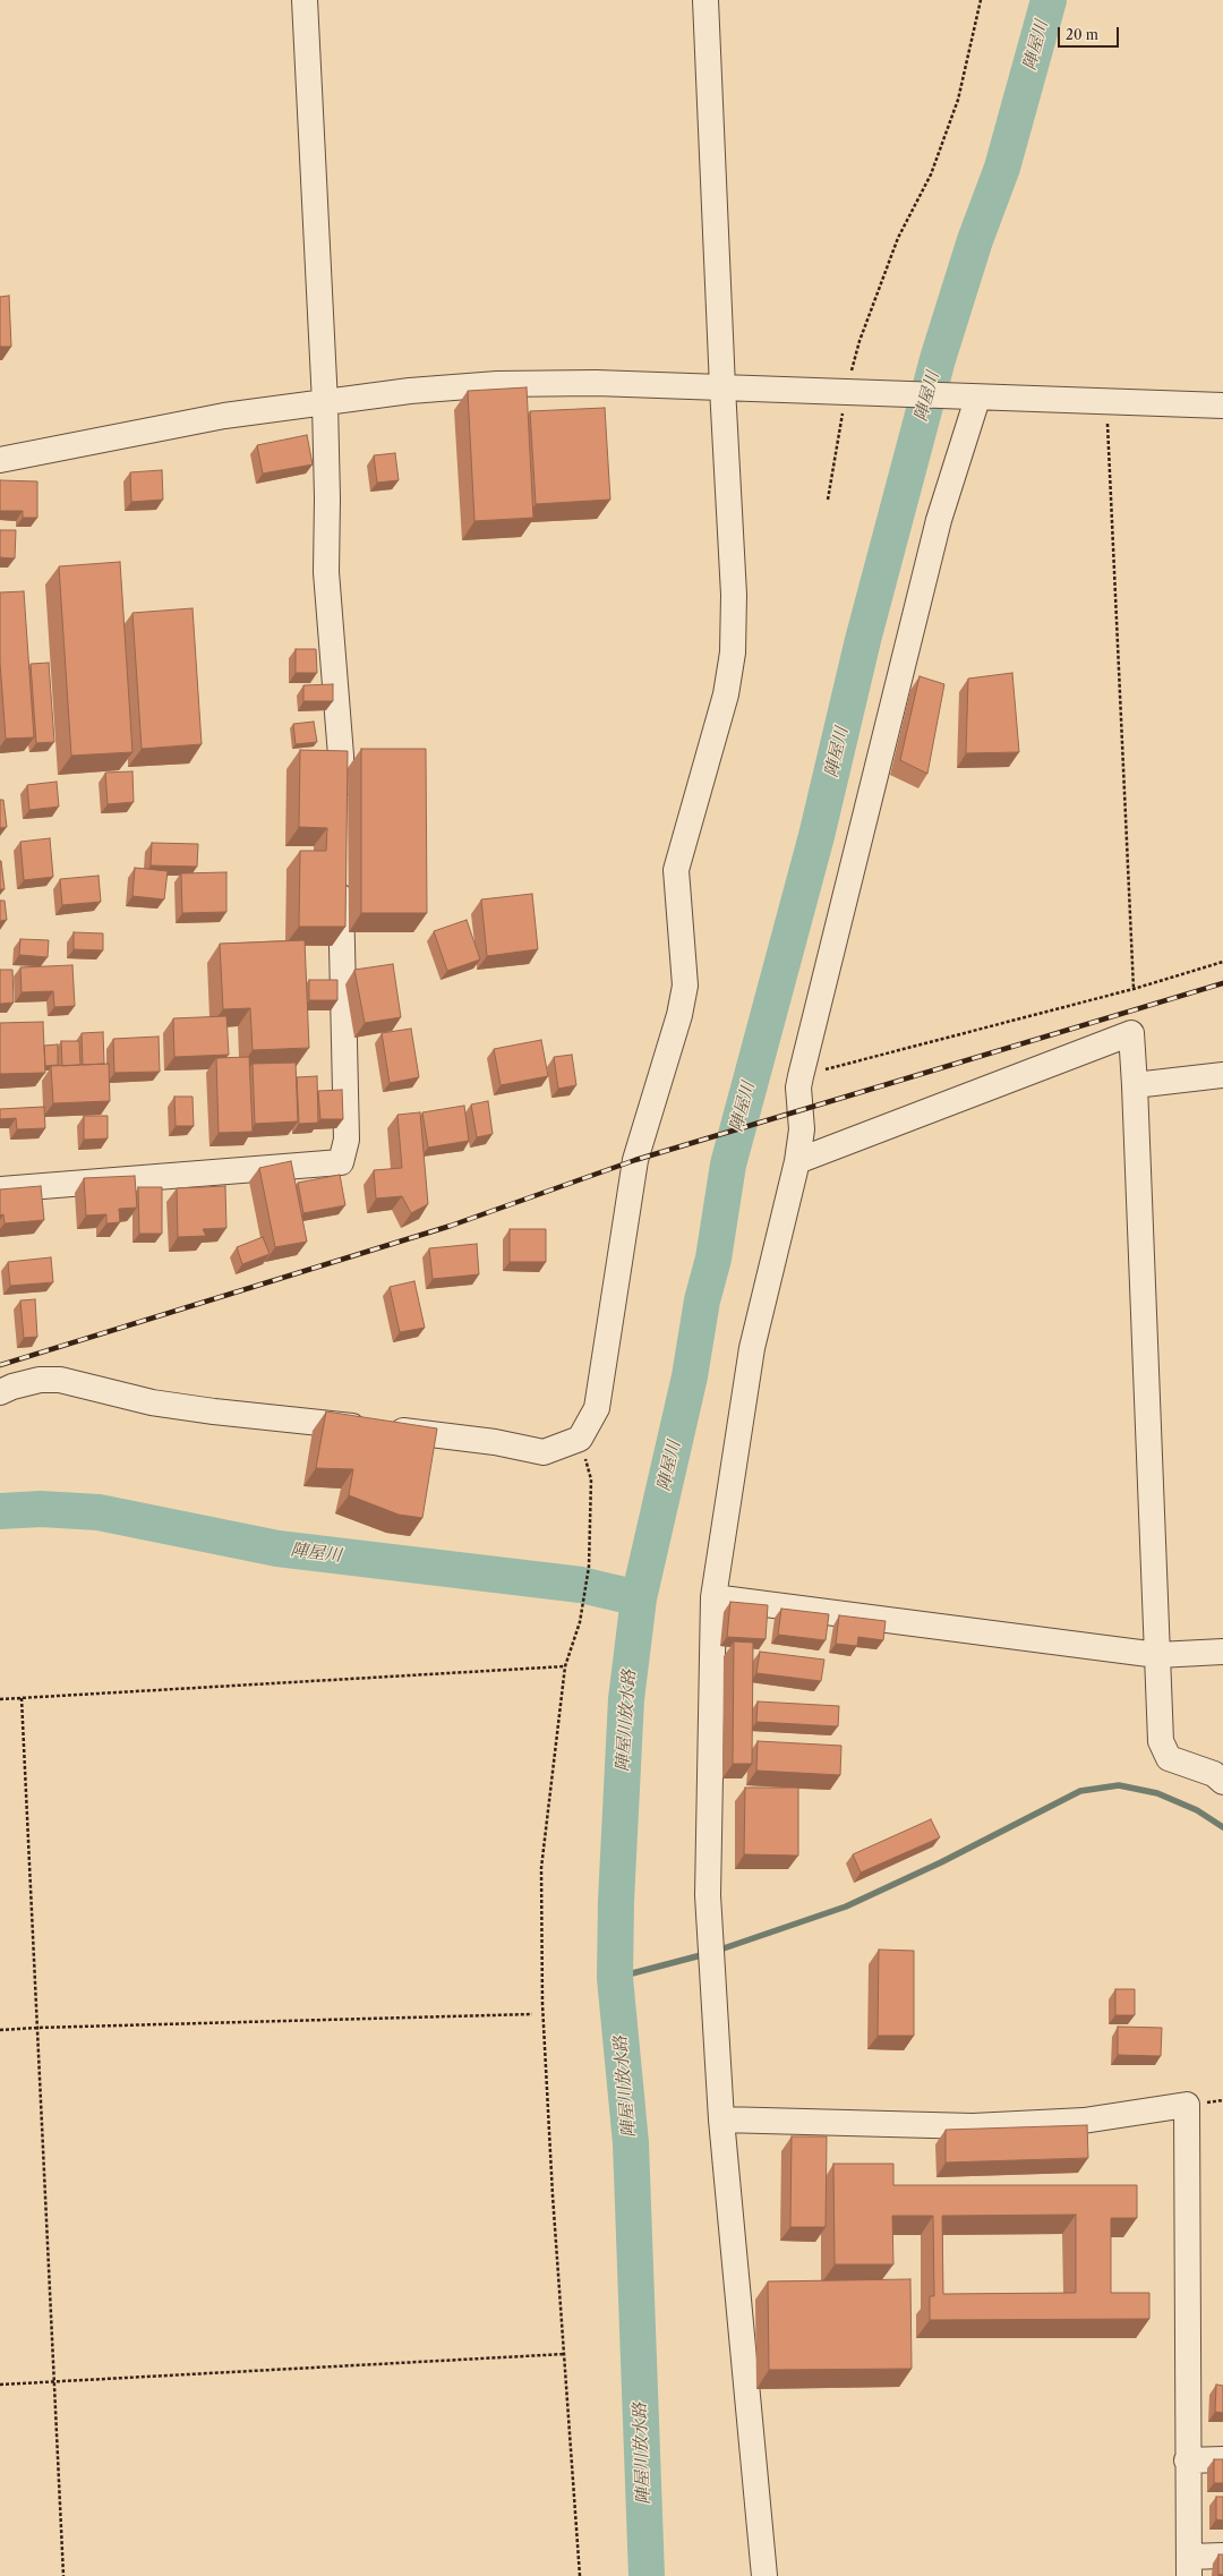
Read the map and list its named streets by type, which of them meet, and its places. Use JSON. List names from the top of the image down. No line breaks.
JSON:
{"water":["陣屋川","陣屋川放水路"],"scale_bar":"20 m"}
